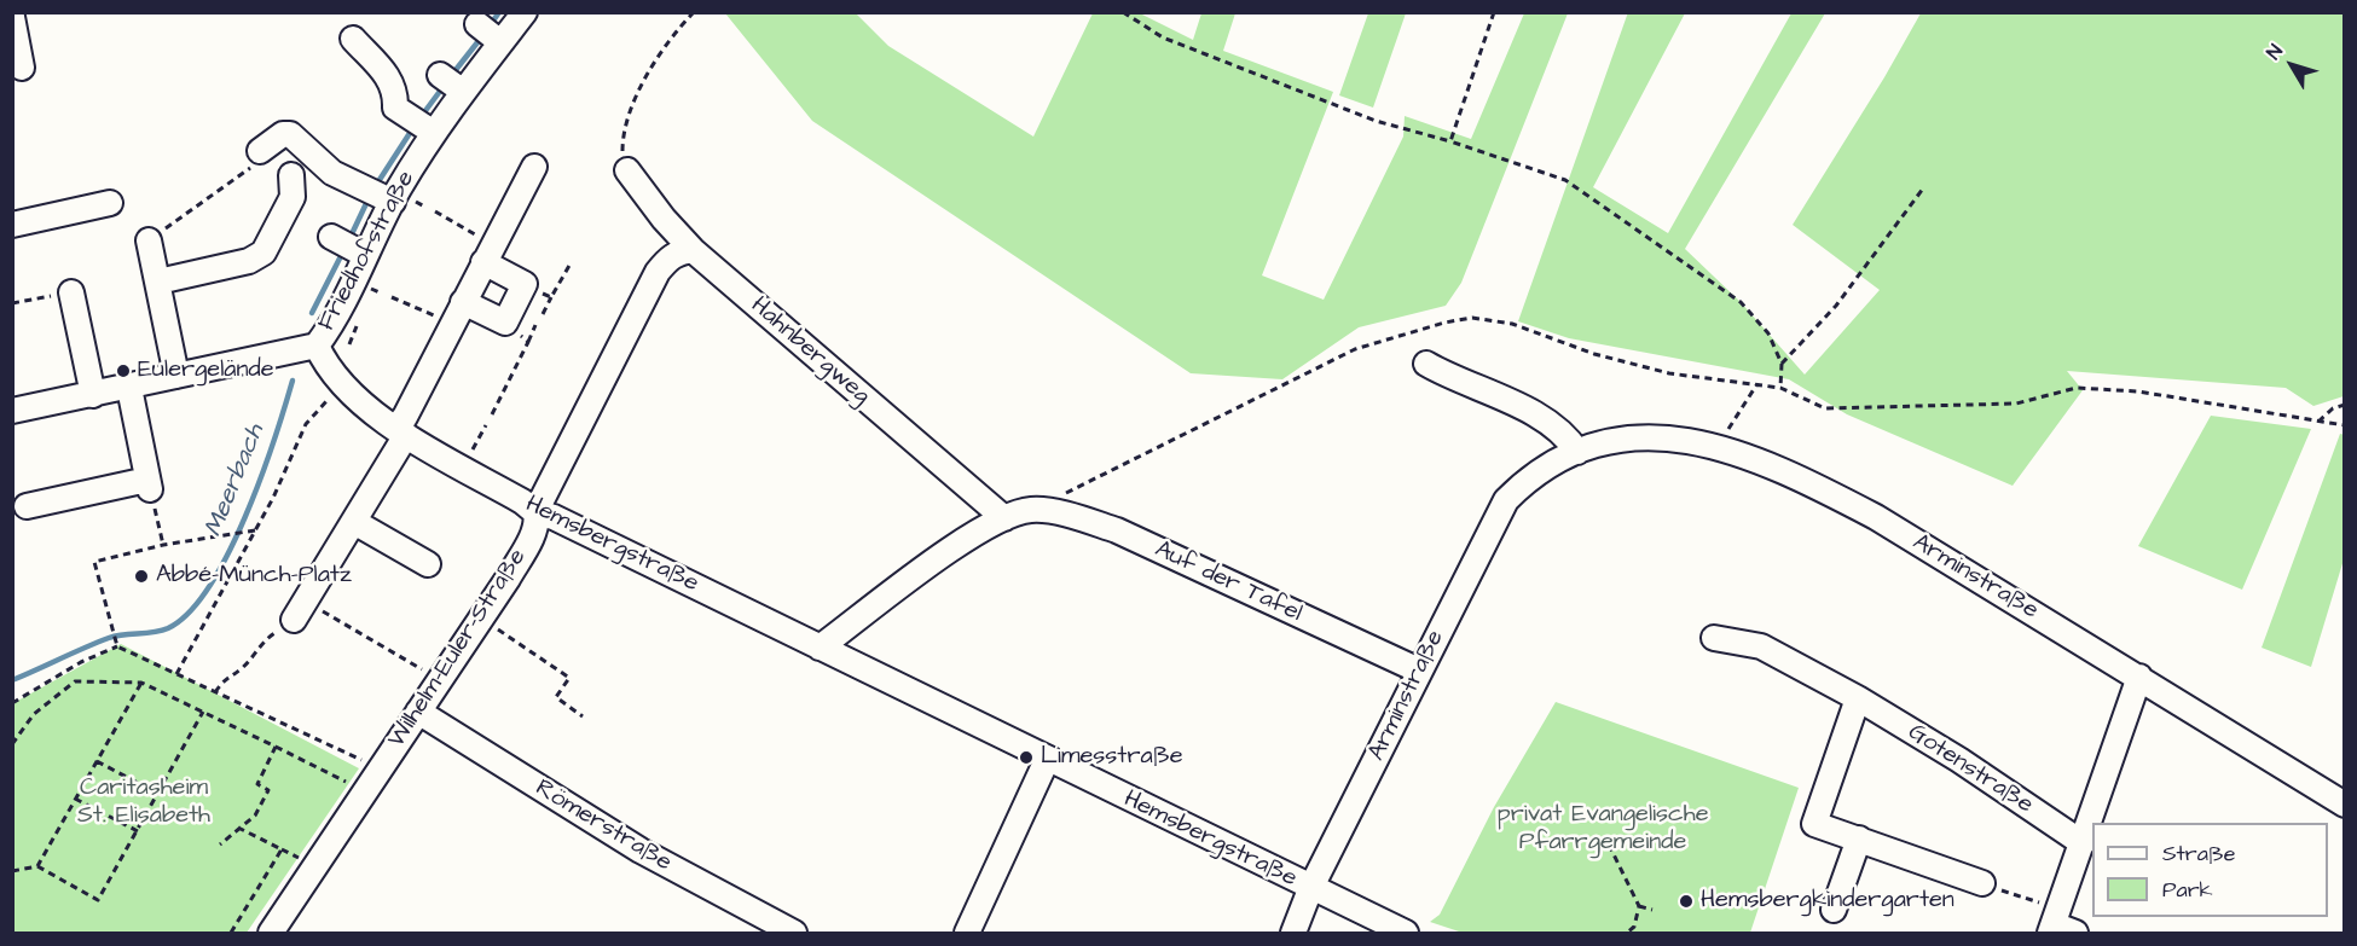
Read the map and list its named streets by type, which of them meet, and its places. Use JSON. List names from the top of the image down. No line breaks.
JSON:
{"streets":{"street":["Friedhofstraße","Hahnbergweg","Hemsbergstraße","Arminstraße","Auf der Tafel","Wilhelm-Euler-Straße","Gotenstraße","Römerstraße"]},"crossings":[["Friedhofstraße","Hemsbergstraße"],["Hahnbergweg","Wilhelm-Euler-Straße"],["Hemsbergstraße","Arminstraße"],["Hemsbergstraße","Wilhelm-Euler-Straße"],["Arminstraße","Auf der Tafel"],["Wilhelm-Euler-Straße","Römerstraße"]],"water":["Meerbach"],"parks":["Caritasheim St. Elisabeth","privat Evangelische Pfarrgemeinde"],"places":["Eulergelände","Abbé-Münch-Platz","Limesstraße","Hemsbergkindergarten"],"legend":["Straße","Park"],"north":"top left"}
